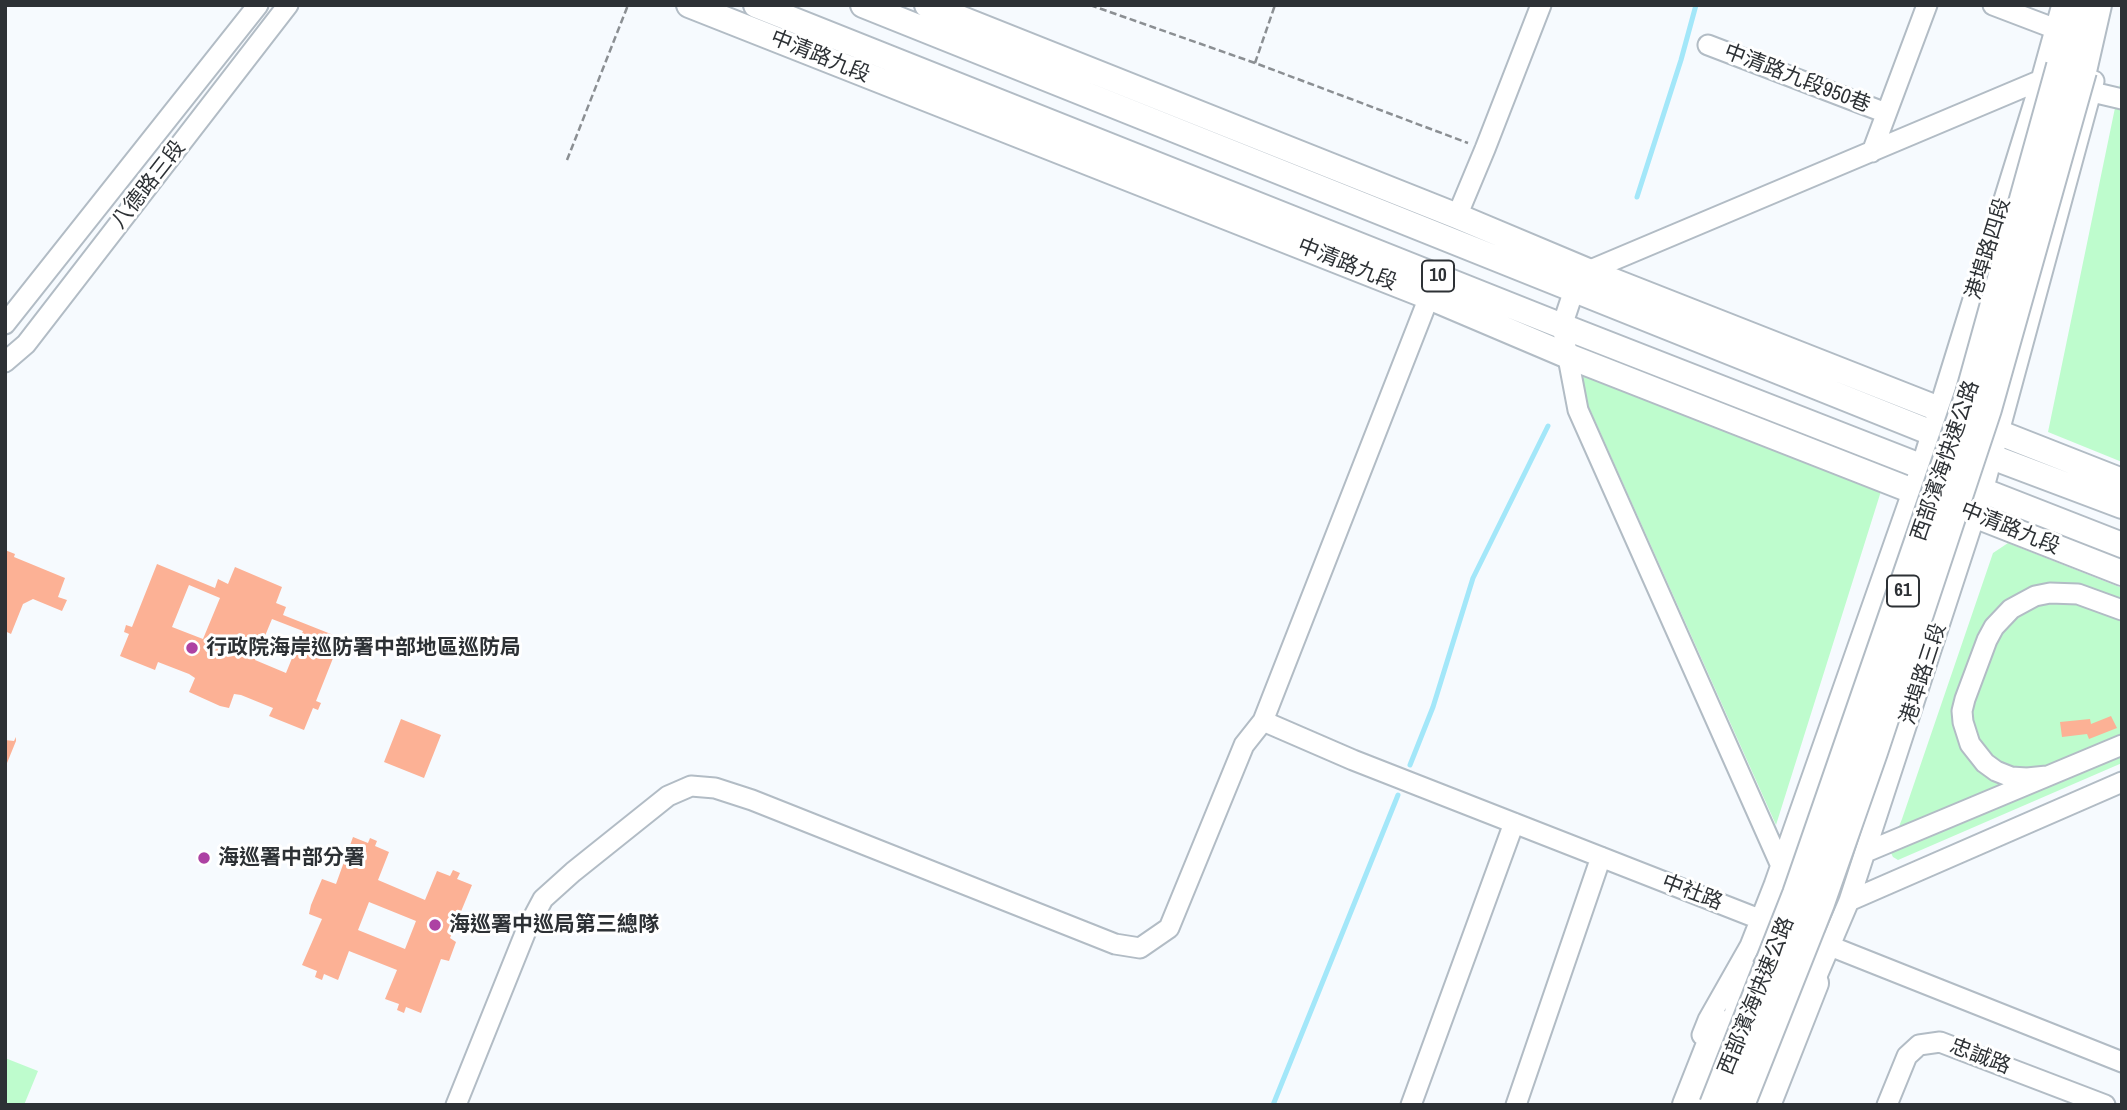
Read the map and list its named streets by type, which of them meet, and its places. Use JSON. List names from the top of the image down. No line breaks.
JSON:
{"streets":{"highway":["西部濱海快速公路","61"],"main road":["中清路九段","10"],"street":["中清路九段950巷","八德路三段","港埠路四段","港埠路三段","中社路","忠誠路"]},"crossings":[["中清路九段","港埠路四段"],["中清路九段","港埠路三段"],["港埠路四段","10"],["10","港埠路三段"],["港埠路三段","中社路"]],"places":["行政院海岸巡防署中部地區巡防局","海巡署中部分署","海巡署中巡局第三總隊"]}
